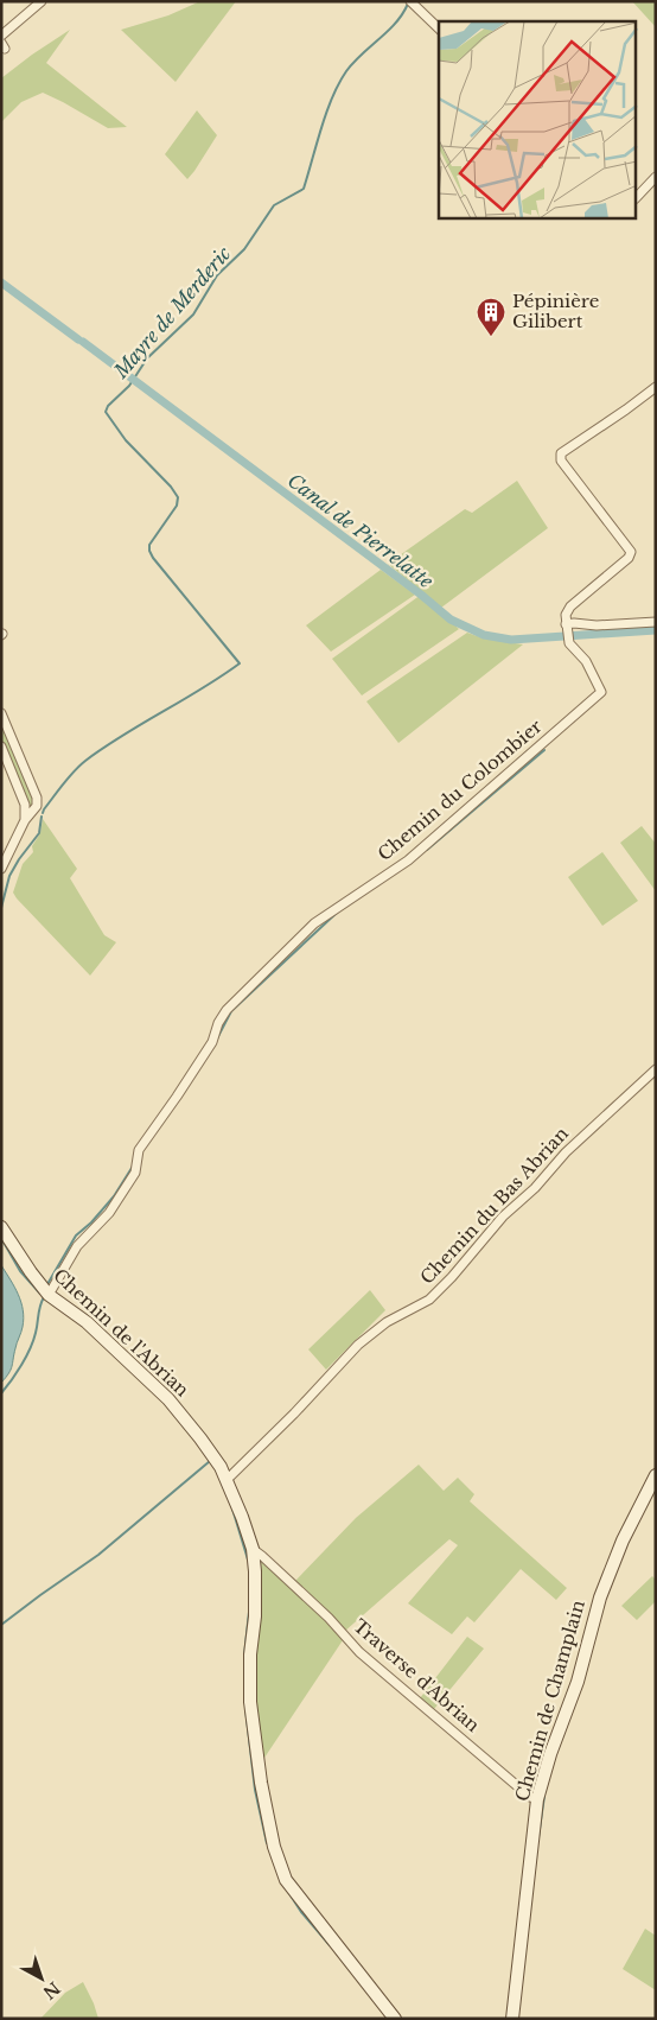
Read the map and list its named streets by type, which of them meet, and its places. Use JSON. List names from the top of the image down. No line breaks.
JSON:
{"streets":{"street":["Chemin du Colombier","Chemin du Bas Abrian","Chemin de l'Abrian","Traverse d'Abrian","Chemin de Champlain"]},"crossings":[["Chemin du Colombier","Chemin de l'Abrian"],["Chemin du Bas Abrian","Chemin de l'Abrian"],["Chemin de l'Abrian","Traverse d'Abrian"],["Traverse d'Abrian","Chemin de Champlain"]],"water":["Mayre de Merderic","Canal de Pierrelatte"],"places":{"building":["Pépinière Gilibert"]},"north":"bottom right"}
